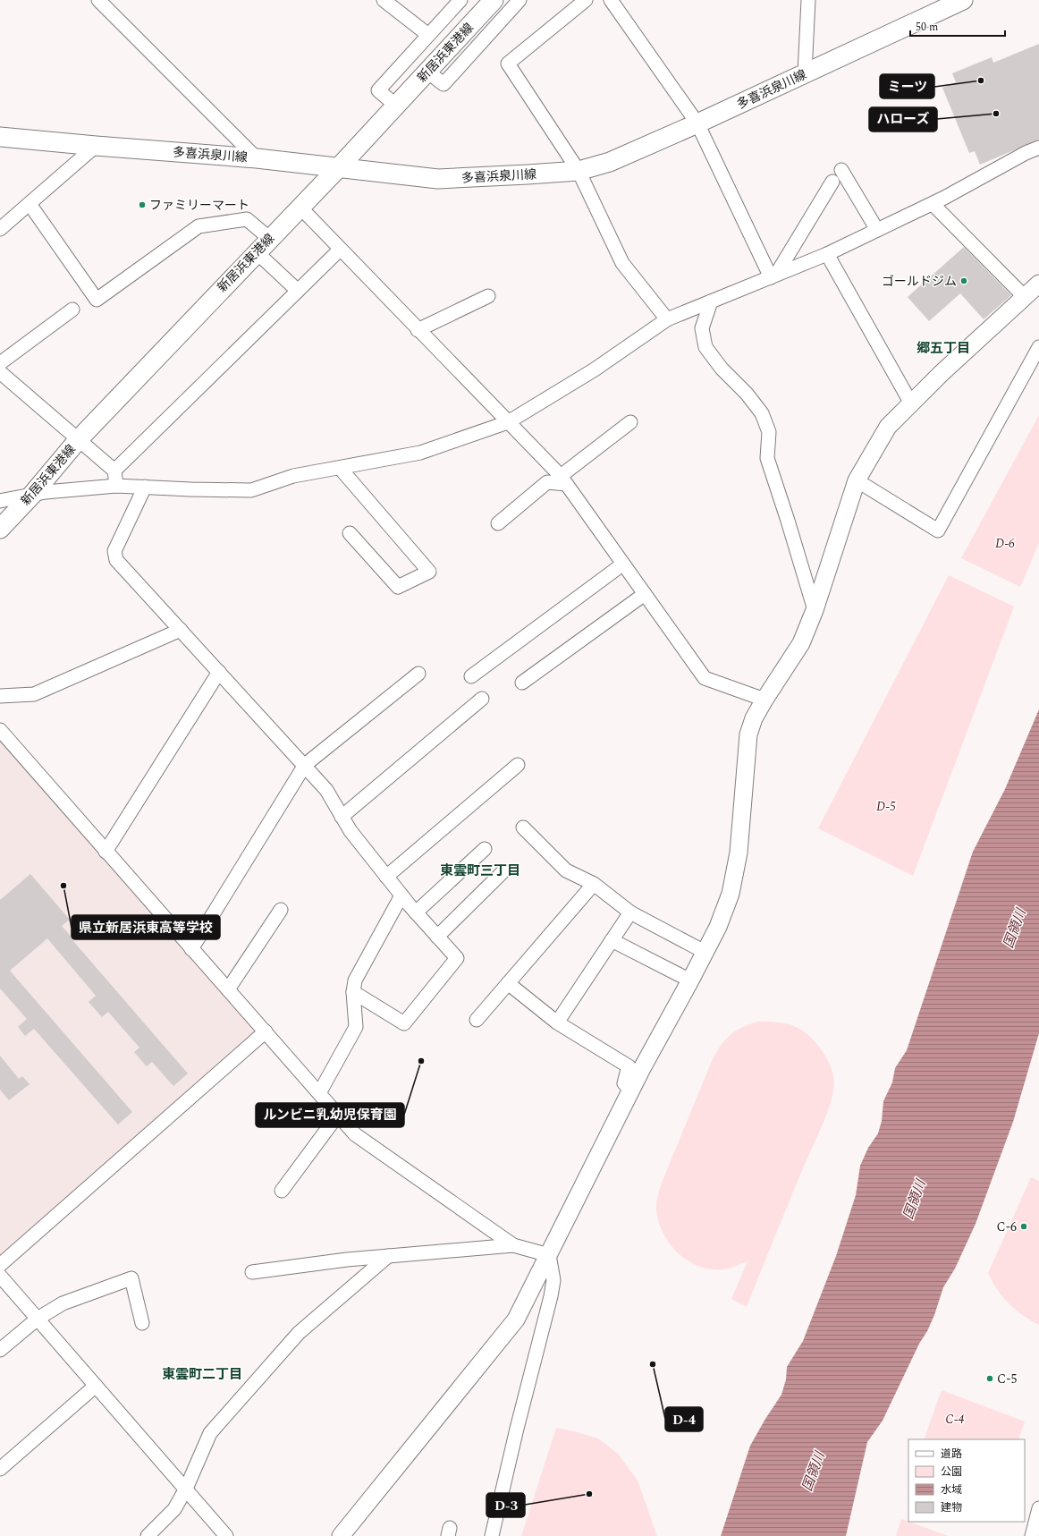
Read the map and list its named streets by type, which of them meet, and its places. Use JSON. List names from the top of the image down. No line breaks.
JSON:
{"streets":{"main road":["新居浜東港線","多喜浜泉川線"]},"crossings":[["新居浜東港線","多喜浜泉川線"]],"districts":["郷五丁目","東雲町三丁目","東雲町二丁目"],"water":["国領川"],"parks":["D-6","D-5","C-4"],"places":["ミーツ","ハローズ","ファミリーマート","ゴールドジム","県立新居浜東高等学校","ルンビニ乳幼児保育園","C-6","D-4","C-5","D-3"],"legend":["道路","公園","水域","建物"],"scale_bar":"50 m"}
